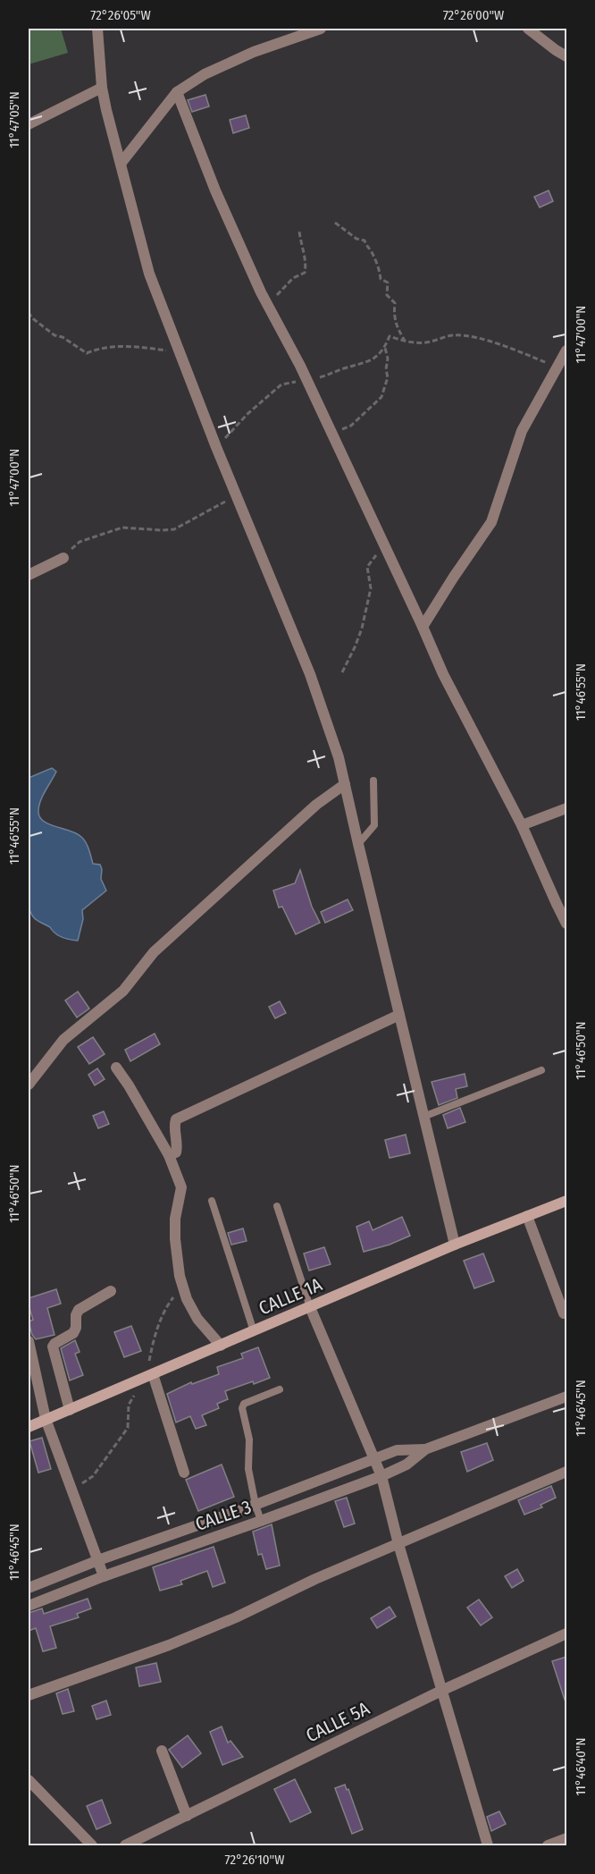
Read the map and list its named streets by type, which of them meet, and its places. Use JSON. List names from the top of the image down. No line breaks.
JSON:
{"streets":{"street":["CALLE 1A","CALLE 3","CALLE 5A"]},"coordinates":["72°26'05\"W","72°26'00\"W","11°47'05\"N","11°47'00\"N","11°46'55\"N","11°46'50\"N","11°46'45\"N","11°46'40\"N","72°26'10\"W"]}
